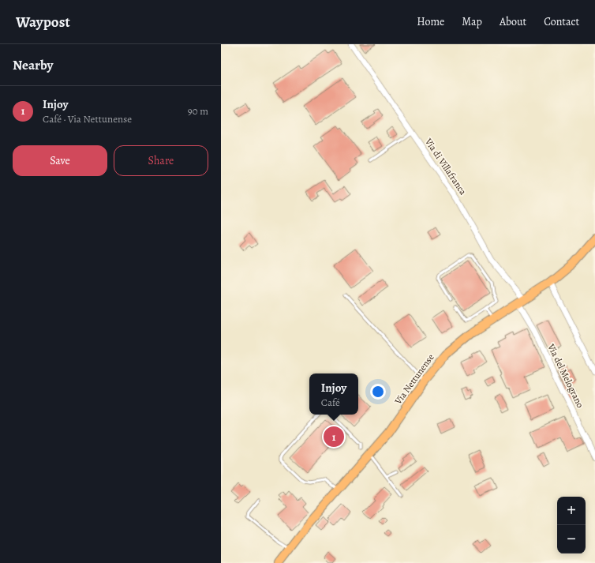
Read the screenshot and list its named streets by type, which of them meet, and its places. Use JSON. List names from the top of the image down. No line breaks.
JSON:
{"streets":{"main road":["Via Nettunense"],"street":["Via di Villafranca","Via del Melograno"]},"crossings":[["Via di Villafranca","Via del Melograno"],["Via di Villafranca","Via Nettunense"],["Via del Melograno","Via Nettunense"]],"page":{"header":"Waypost","nav":["Home","Map","About","Contact"],"heading":"Nearby","list":[{"mark":"1","name":"Injoy","note":"Café · Via Nettunense","value":"90 m"}],"buttons":["Save","Share"],"popup":["Injoy","Café"],"pins":"1","map_buttons":["+","−"]}}
